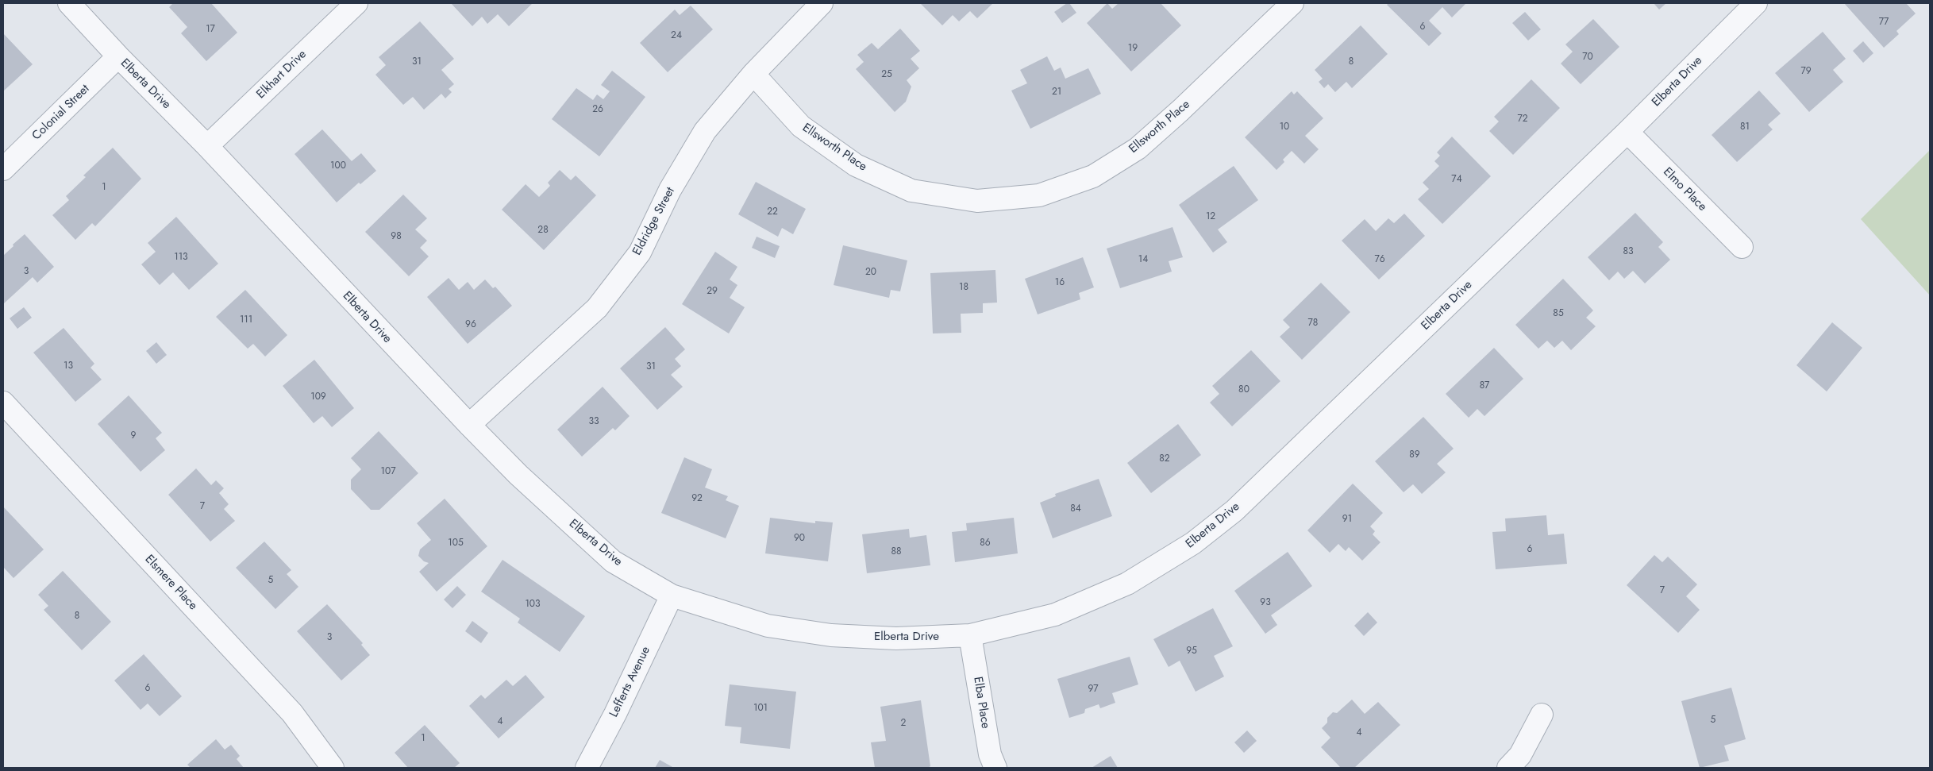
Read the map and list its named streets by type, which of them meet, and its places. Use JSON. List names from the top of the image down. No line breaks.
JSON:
{"streets":{"street":["Elkhart Drive","Elberta Drive","Colonial Street","Ellsworth Place","Elmo Place","Eldridge Street","Elsmere Place","Lefferts Avenue","Elba Place"]},"crossings":[["Elkhart Drive","Elberta Drive"],["Elberta Drive","Colonial Street"],["Elberta Drive","Elmo Place"],["Elberta Drive","Eldridge Street"],["Elberta Drive","Lefferts Avenue"],["Elberta Drive","Elba Place"],["Ellsworth Place","Eldridge Street"]],"house_numbers":["77","6","17","24","19","70","31","8","79","25","21","26","72","10","81","100","74","1","22","12","28","98","83","113","14","76","3","20","16","18","29","85","111","78","96","13","31","87","80","109","33","9","89","82","107","92","7","84","91","90","105","86","6","88","5","7","93","103","8","3","95","6","97","101","5","4","2","4","1"]}
